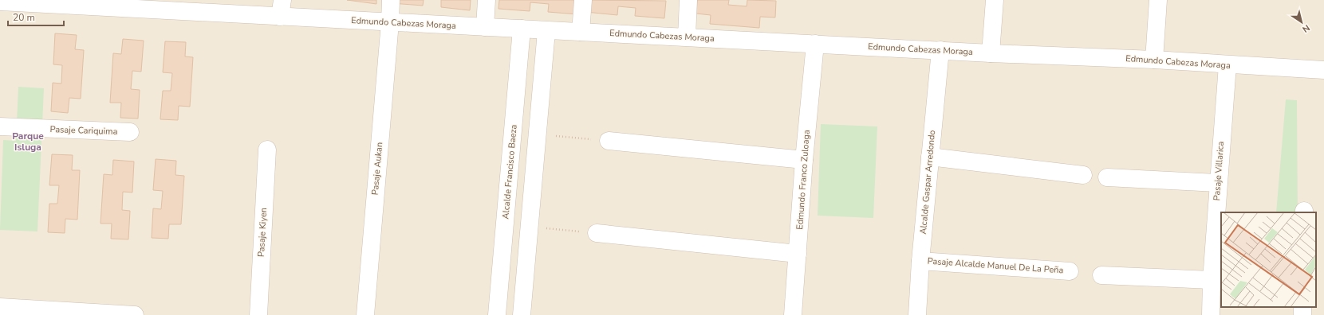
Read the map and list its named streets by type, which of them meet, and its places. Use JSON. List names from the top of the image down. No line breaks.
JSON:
{"streets":{"street":["Edmundo Cabezas Moraga","Pasaje Cariquima","Pasaje Aukan","Pasaje Villarica","Alcalde Francisco Baeza","Edmundo Franco Zuloaga","Alcalde Gaspar Arredondo","Pasaje Kiyen","Pasaje Alcalde Manuel De La Peña"]},"crossings":[["Edmundo Cabezas Moraga","Pasaje Aukan"],["Edmundo Cabezas Moraga","Pasaje Villarica"],["Edmundo Cabezas Moraga","Alcalde Francisco Baeza"],["Edmundo Cabezas Moraga","Edmundo Franco Zuloaga"],["Edmundo Cabezas Moraga","Alcalde Gaspar Arredondo"],["Alcalde Gaspar Arredondo","Pasaje Alcalde Manuel De La Peña"]],"districts":["Parque Isluga"],"scale_bar":"20 m","north":"bottom right"}
